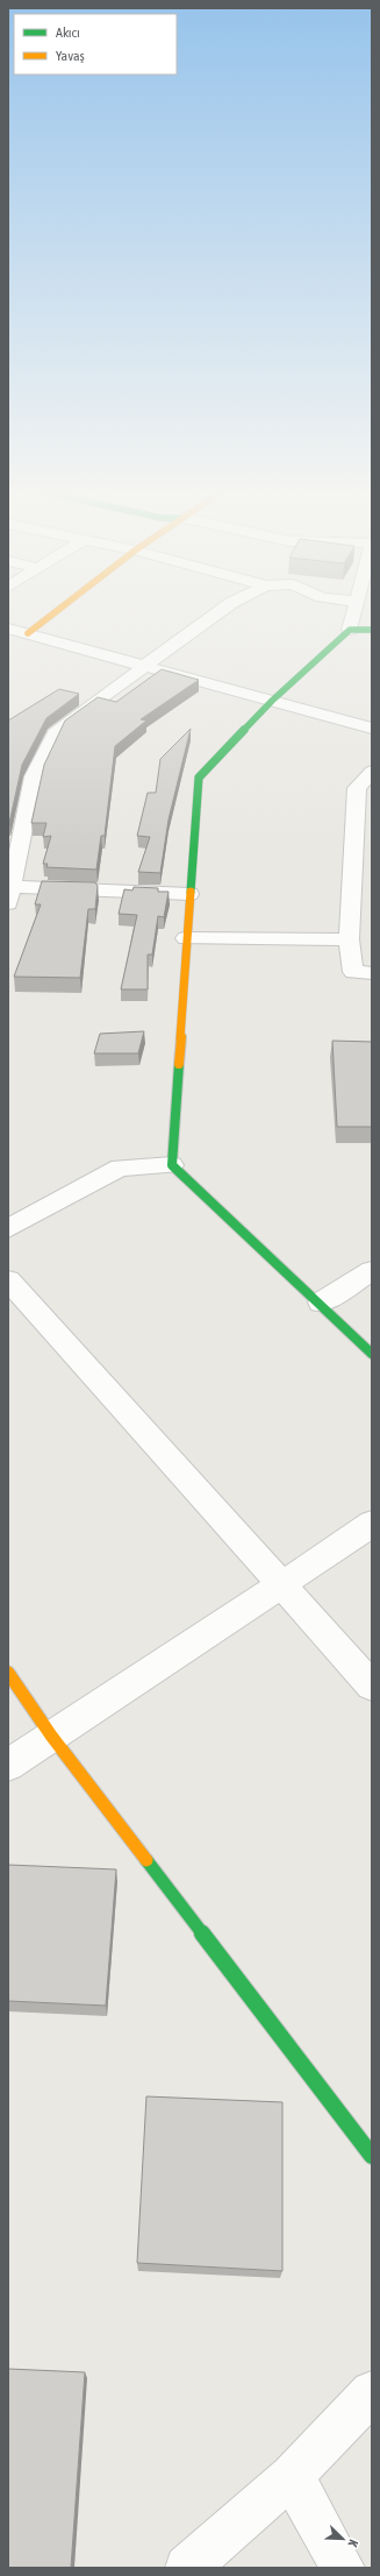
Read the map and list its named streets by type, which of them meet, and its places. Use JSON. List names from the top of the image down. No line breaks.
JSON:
{"legend":["Akıcı","Yavaş"],"north":"bottom right"}
